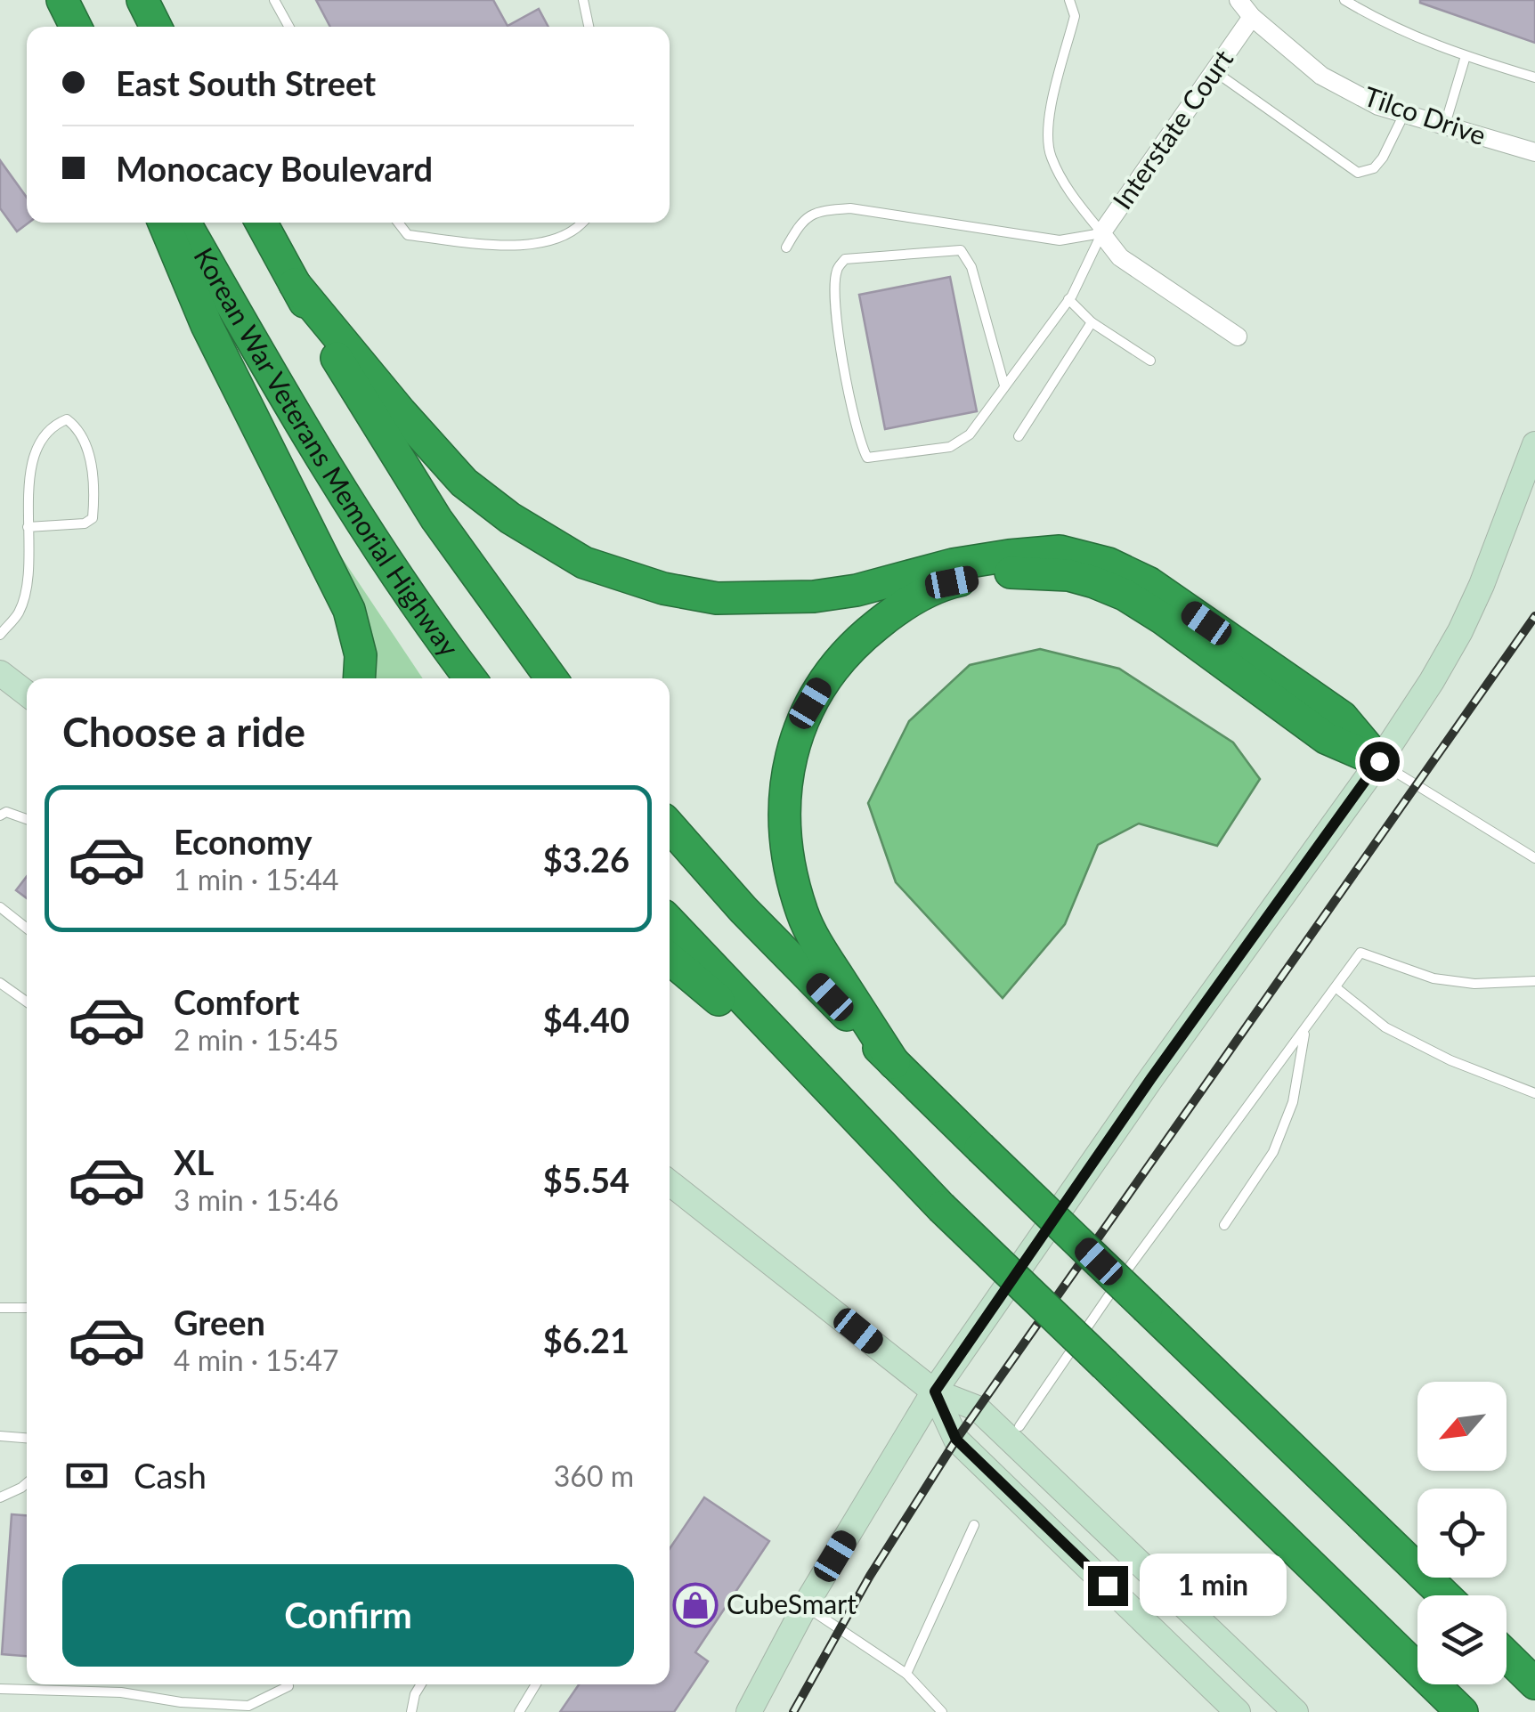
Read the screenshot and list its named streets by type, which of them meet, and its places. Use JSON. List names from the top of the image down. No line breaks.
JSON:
{"streets":{"highway":["Korean War Veterans Memorial Highway"],"street":["Tilco Drive","Interstate Court"]},"crossings":[["Tilco Drive","Interstate Court"]],"places":{"shop":["CubeSmart"]},"north":"bottom left","page":{"banner":["East South Street","Monocacy Boulevard"],"heading":"Choose a ride","list":[{"name":"Economy","note":"1 min · 15:44","value":"$3.26"},{"name":"Comfort","note":"2 min · 15:45","value":"$4.40"},{"name":"XL","note":"3 min · 15:46","value":"$5.54"},{"name":"Green","note":"4 min · 15:47","value":"$6.21"}],"pay":["Cash","360 m"],"buttons":"Confirm","bubble":"1 min"}}
